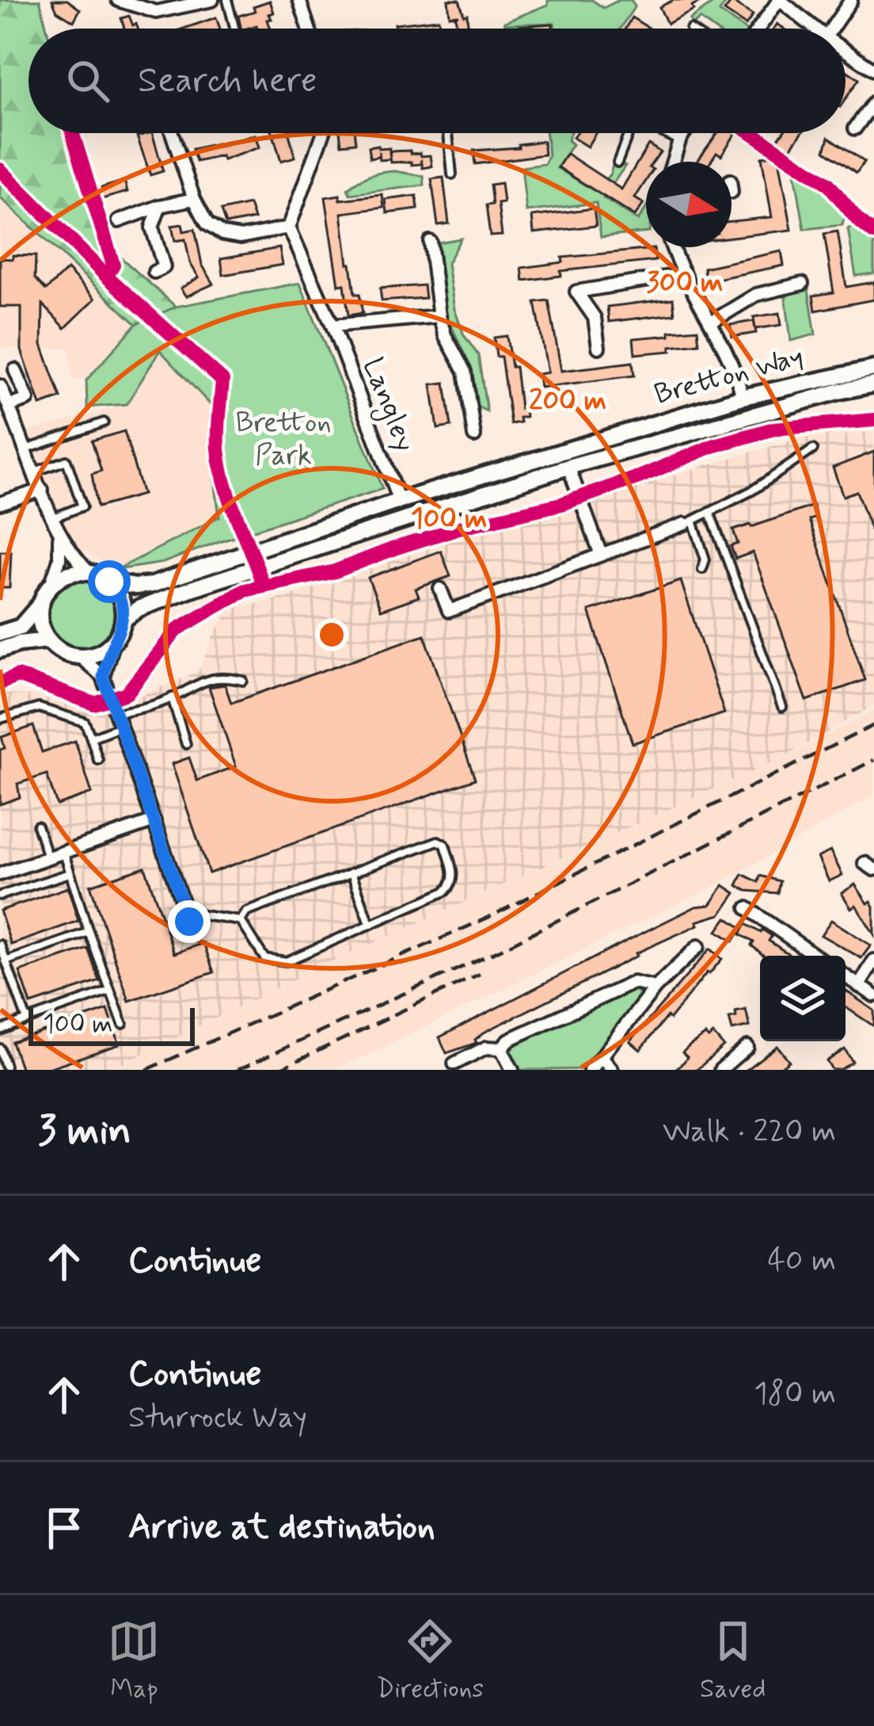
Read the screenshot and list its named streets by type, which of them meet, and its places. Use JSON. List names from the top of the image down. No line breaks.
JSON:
{"streets":{"street":["Bretton Way","Langley"]},"crossings":[["Bretton Way","Langley"]],"parks":["Bretton Park"],"scale_bar":"100 m","north":"right","page":{"search":"Search here","scale":"100 m","heading":["3 min","Walk · 220 m"],"list":[["Continue","40 m"],["Continue","Sturrock Way","180 m"],"Arrive at destination"],"nav":["Map","Directions","Saved"]},"rings":["300 m","200 m","100 m"]}
